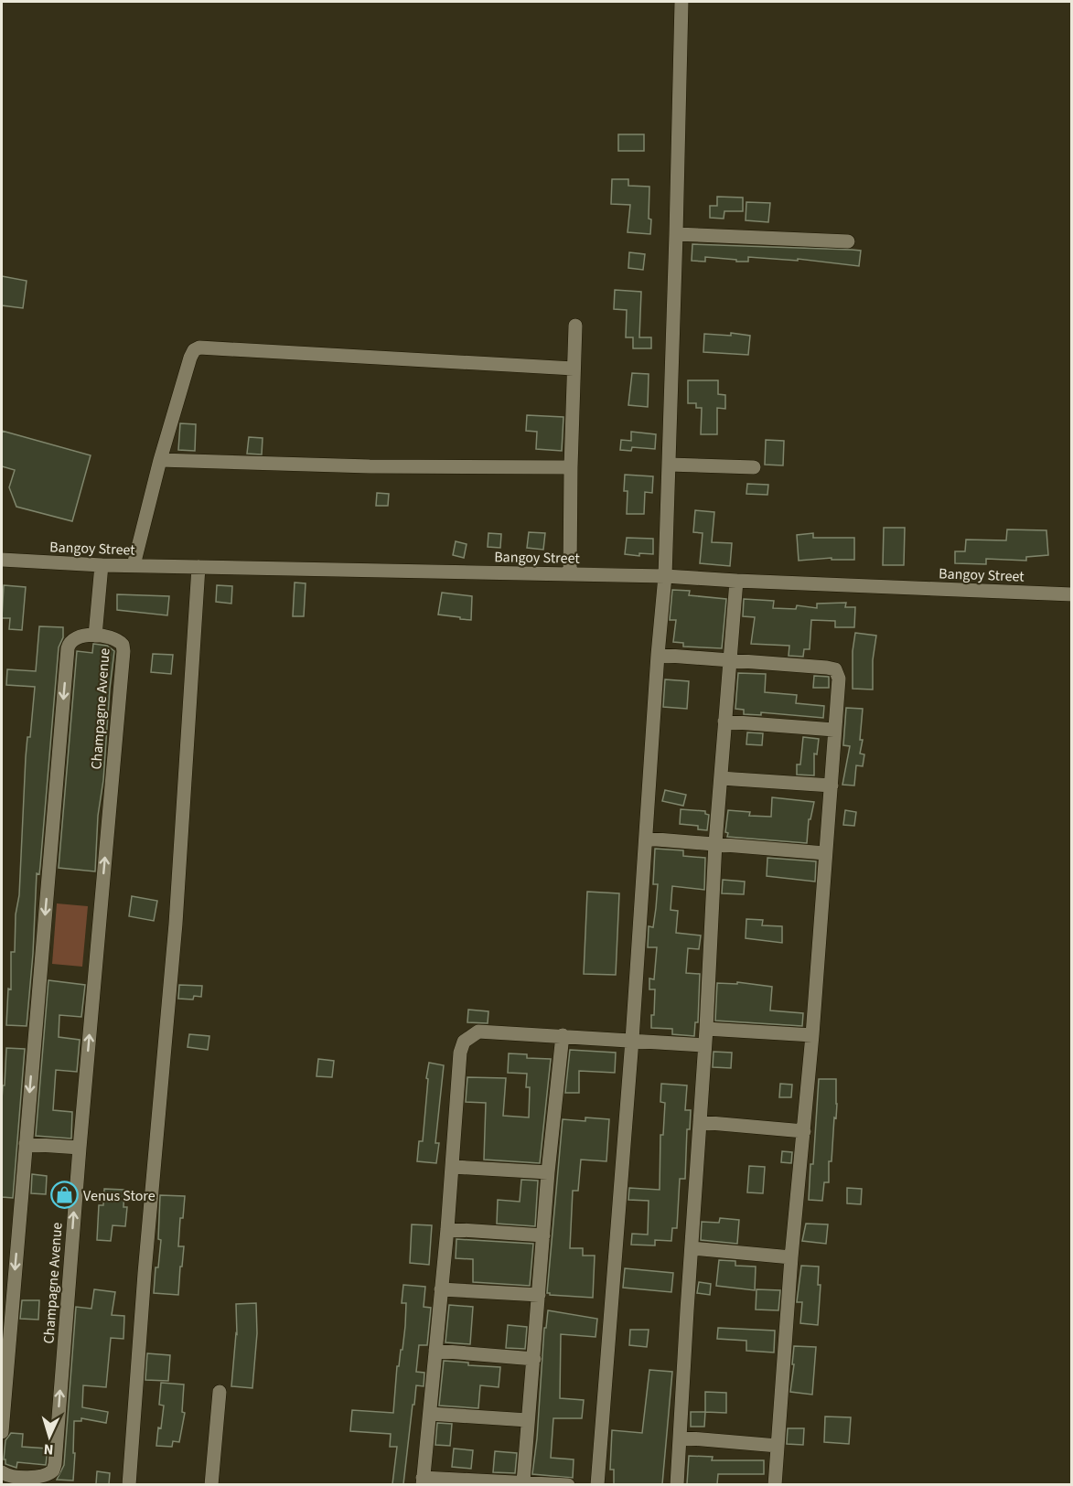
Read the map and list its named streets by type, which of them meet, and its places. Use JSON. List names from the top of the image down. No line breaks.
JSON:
{"streets":{"street":["Bangoy Street","Champagne Avenue"]},"places":{"shop":["Venus Store"]},"north":"bottom"}
